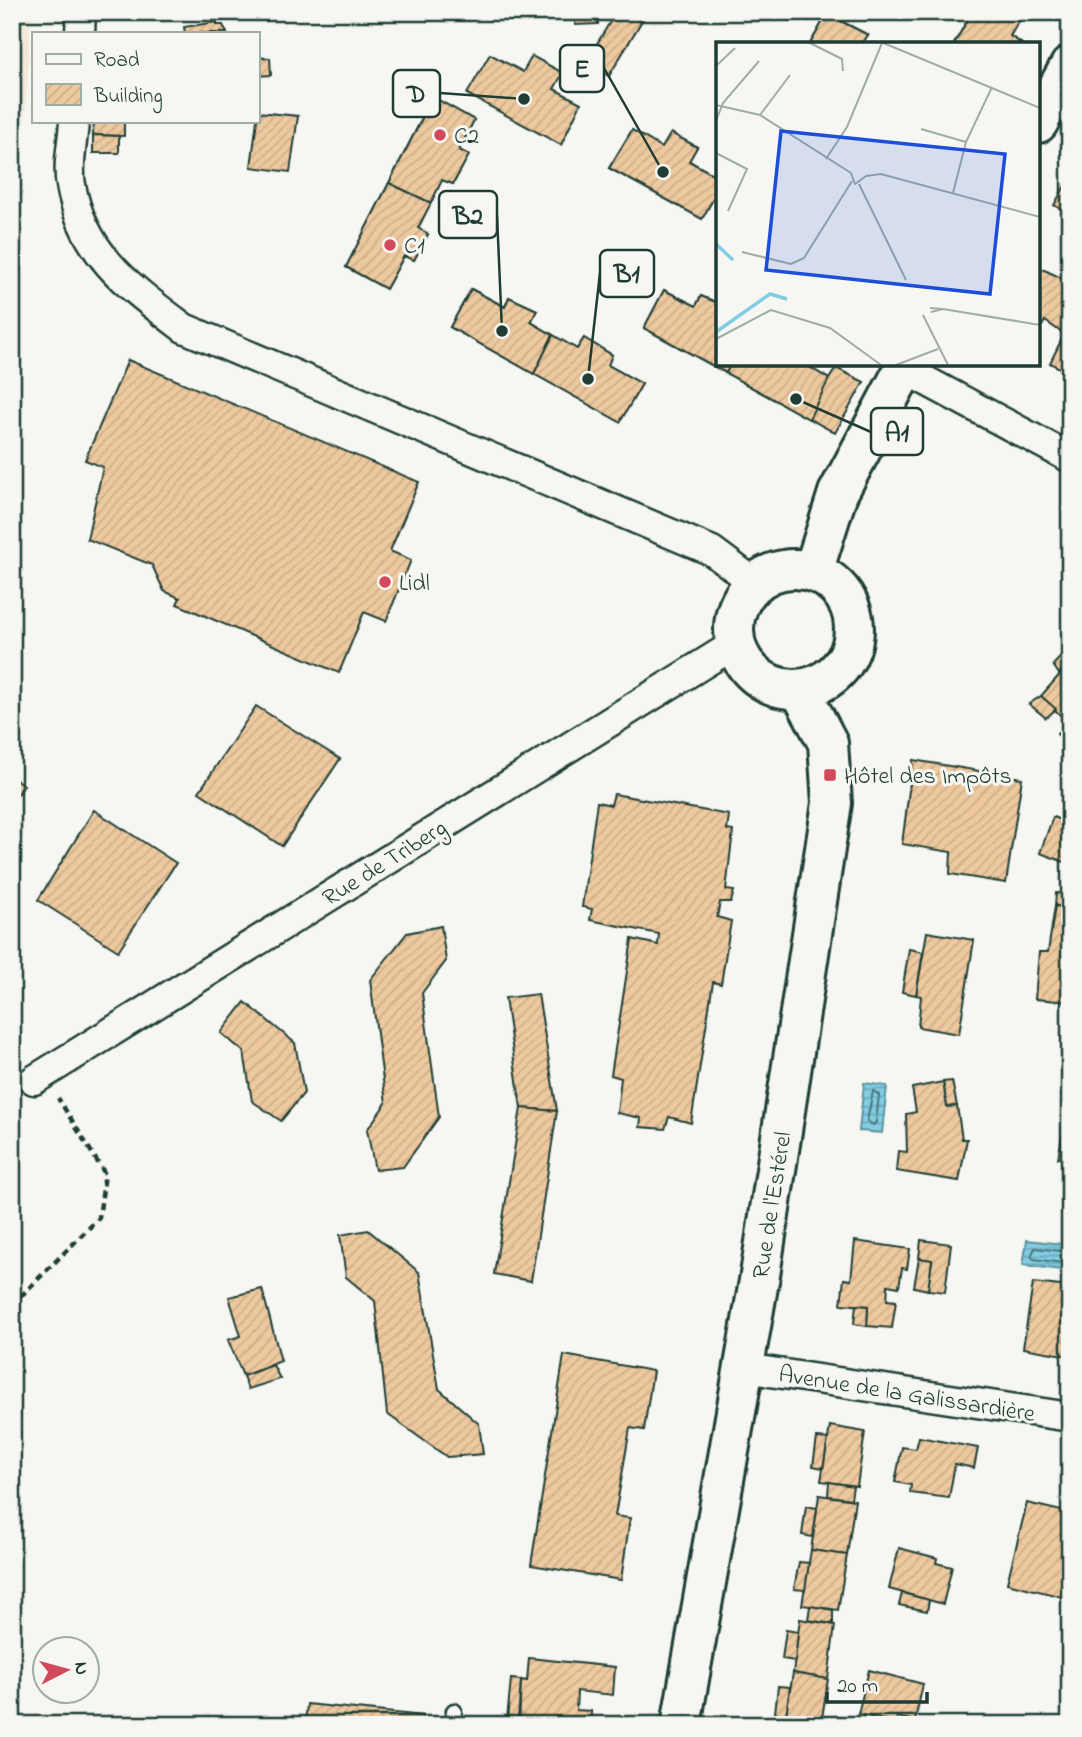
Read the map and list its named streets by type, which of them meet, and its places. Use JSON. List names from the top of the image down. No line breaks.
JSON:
{"streets":{"street":["Rue de Triberg","Rue de l'Estérel","Avenue de la Galissardière"]},"crossings":[["Rue de Triberg","Rue de l'Estérel"],["Rue de l'Estérel","Avenue de la Galissardière"]],"places":{"other":["D","C2","E","C1","B2","B1","A1","Lidl"],"transit":["Hôtel des Impôts"]},"legend":["Road","Building"],"scale_bar":"20 m","north":"right"}
